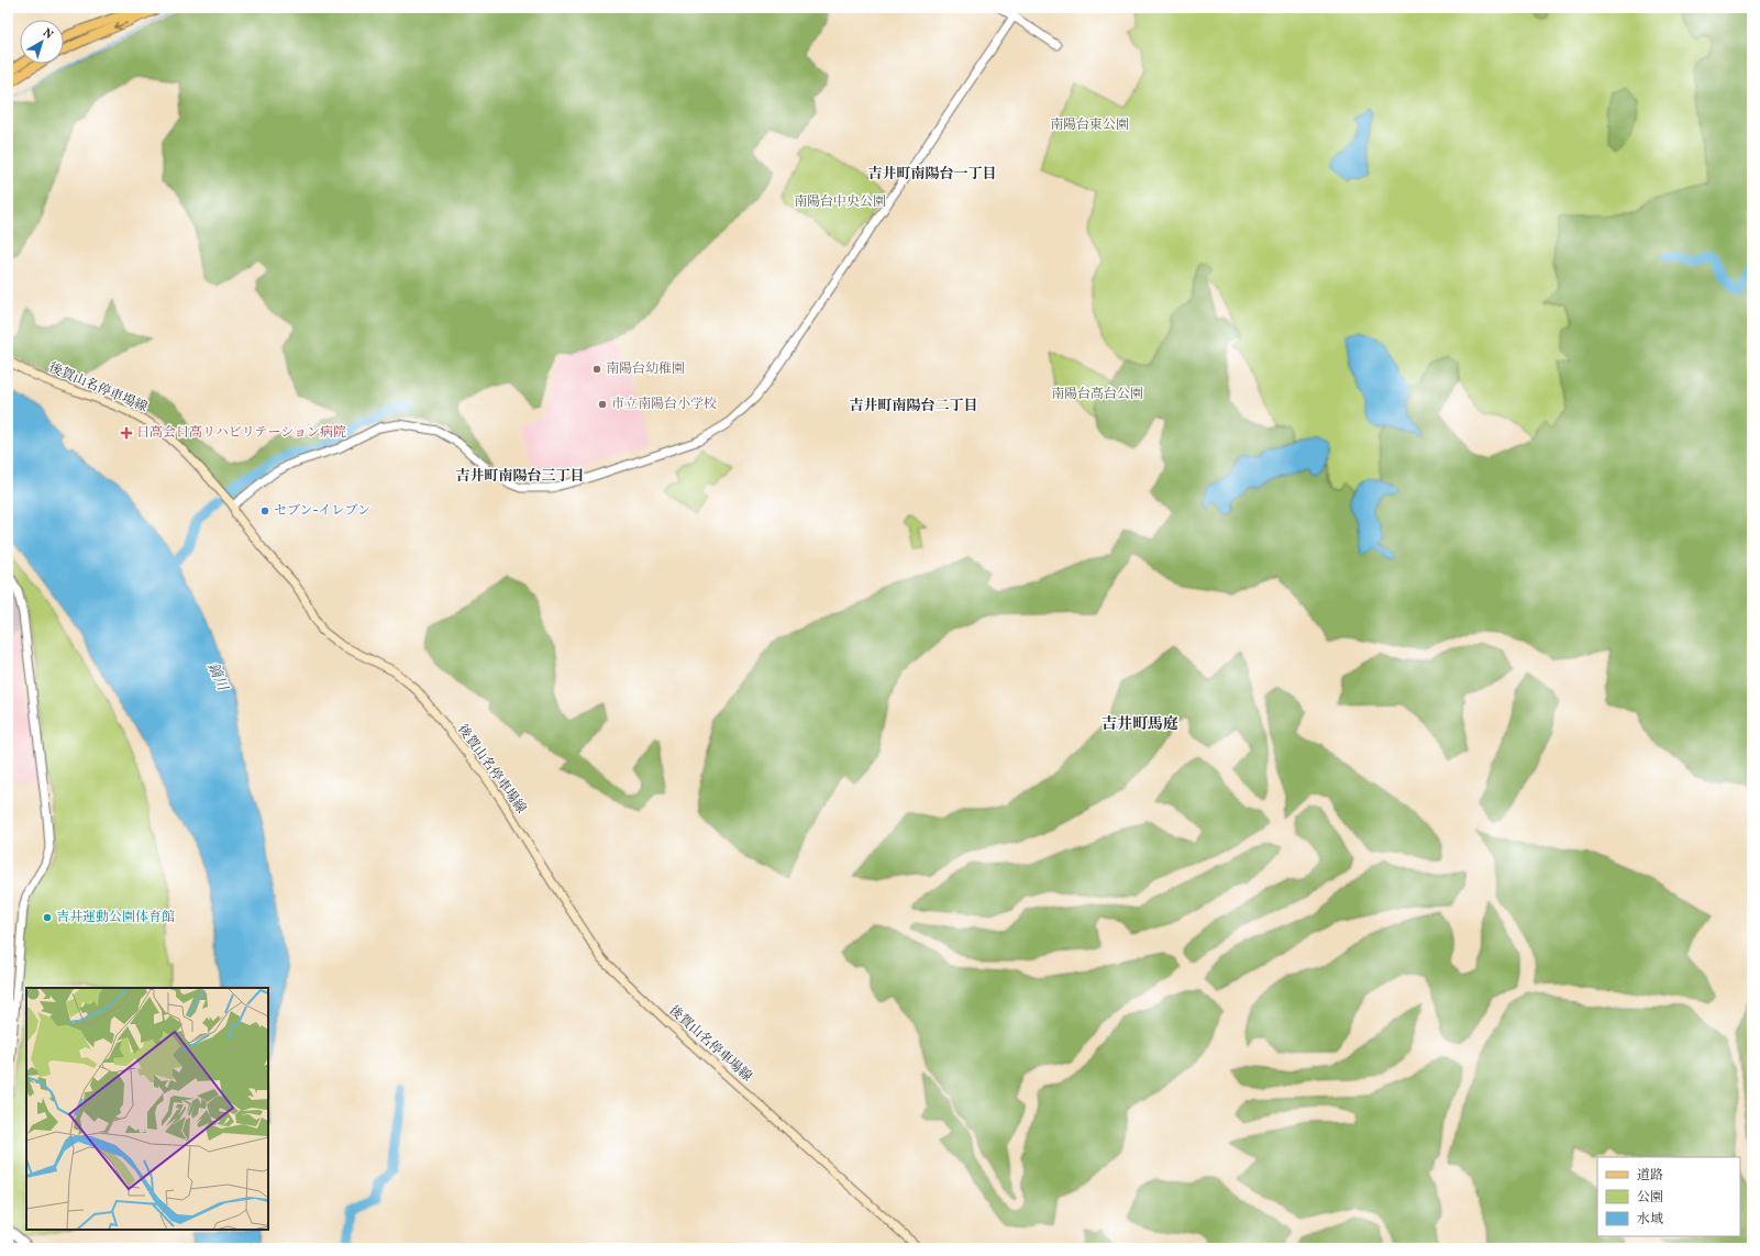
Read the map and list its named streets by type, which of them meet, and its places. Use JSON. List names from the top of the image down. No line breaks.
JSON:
{"streets":{"main road":["後賀山名停車場線"]},"districts":["吉井町南陽台一丁目","吉井町南陽台二丁目","吉井町南陽台三丁目","吉井町馬庭"],"water":["鏑川"],"parks":["南陽台東公園","南陽台中央公園","南陽台高台公園"],"places":{"other":["南陽台幼稚園","市立南陽台小学校","セブン-イレブン","吉井運動公園体育館"],"health":["日高会日高リハビリテーション病院"]},"legend":["道路","公園","水域"],"north":"top right"}
